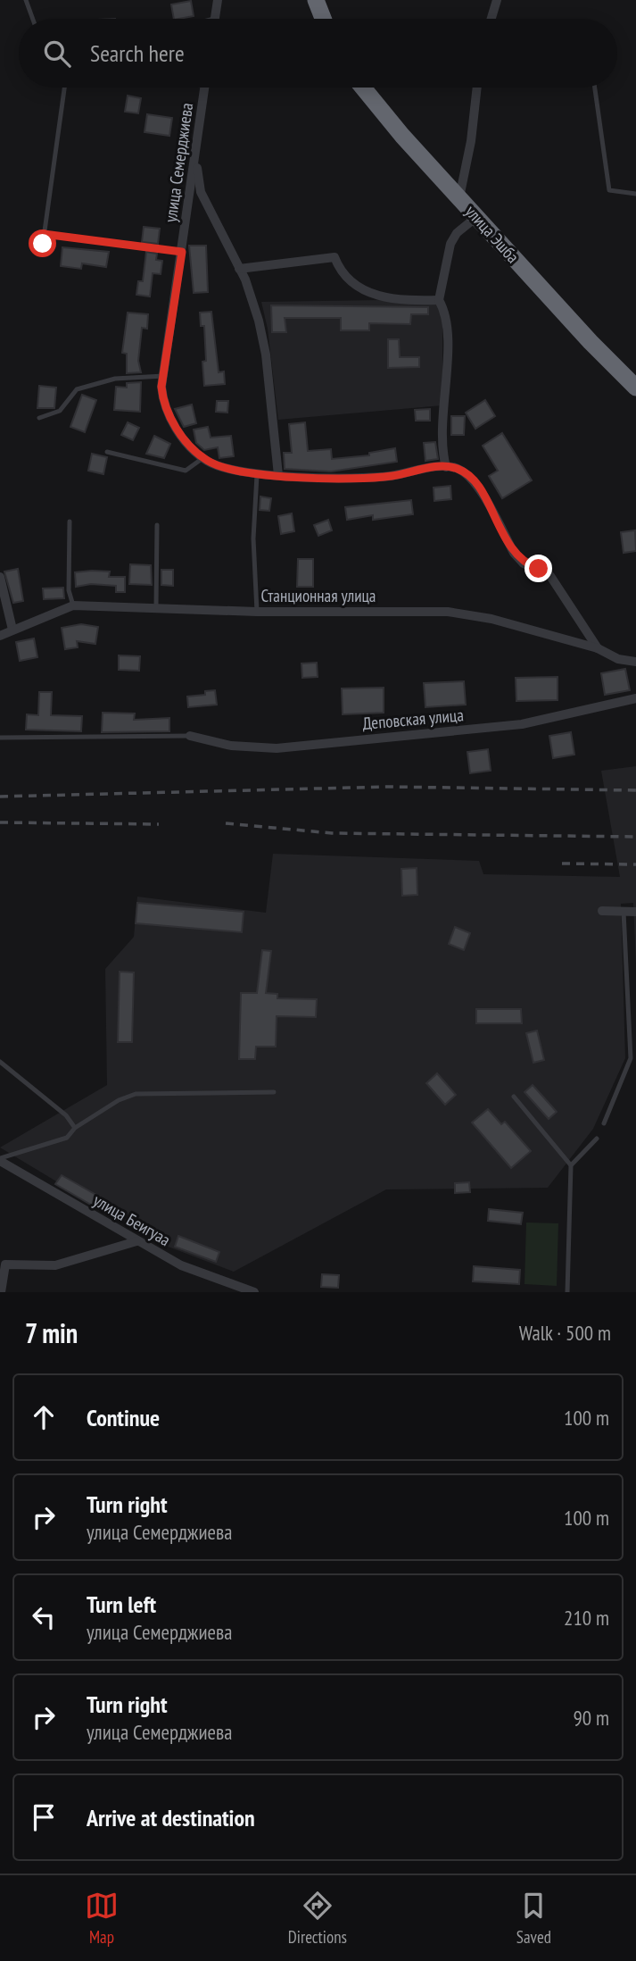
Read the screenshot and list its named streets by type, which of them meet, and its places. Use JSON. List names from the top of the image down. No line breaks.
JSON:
{"streets":{"highway":["улица Эшба"],"street":["улица Семерджиева","Станционная улица","Деповская улица","улица Беигуаа"]},"page":{"search":"Search here","heading":["7 min","Walk · 500 m"],"list":[["Continue","100 m"],["Turn right","улица Семерджиева","100 m"],["Turn left","улица Семерджиева","210 m"],["Turn right","улица Семерджиева","90 m"],"Arrive at destination"],"nav":["Map","Directions","Saved"]}}
